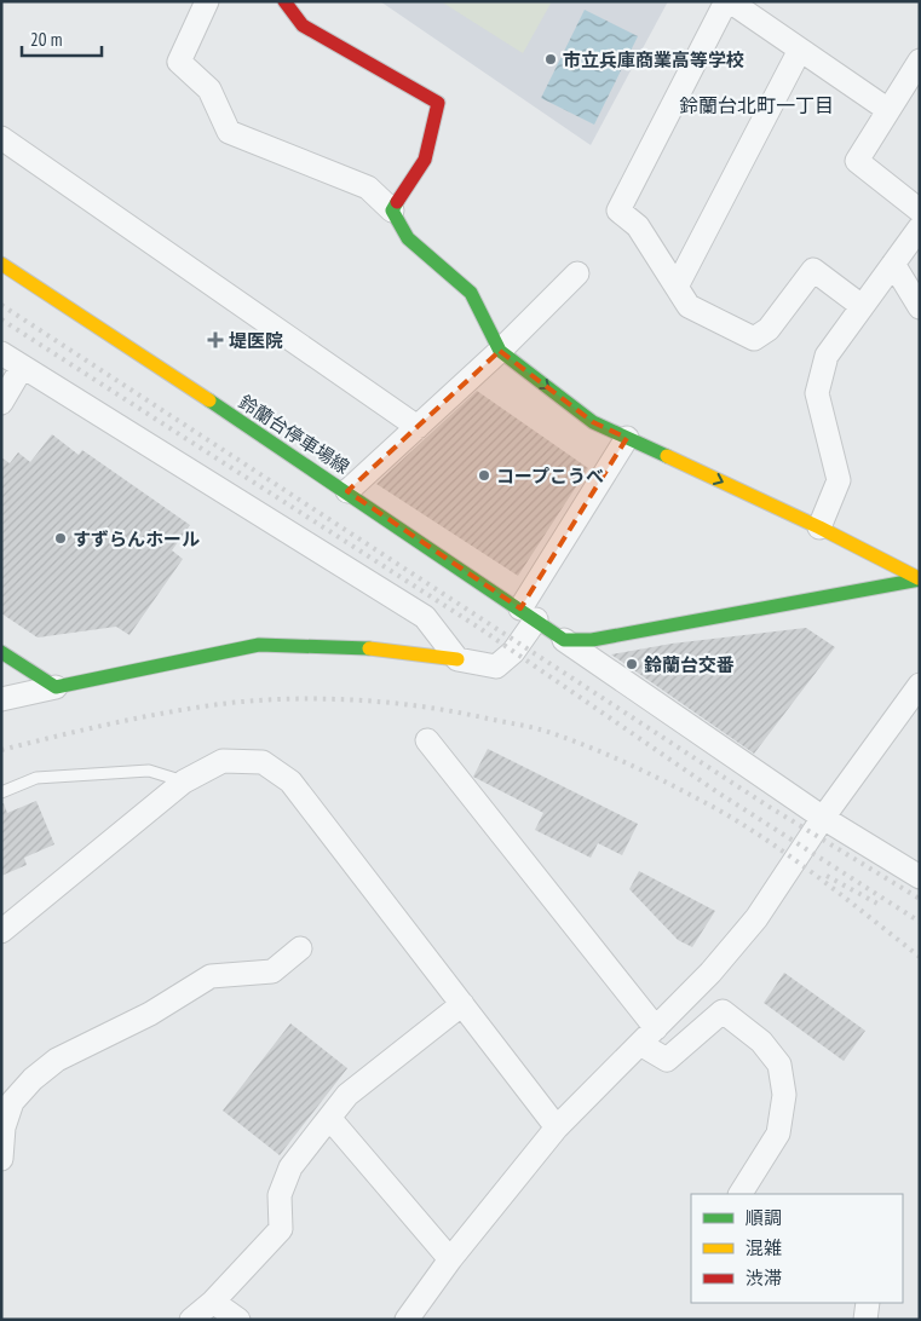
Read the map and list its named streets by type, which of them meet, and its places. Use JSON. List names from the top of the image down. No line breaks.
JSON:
{"streets":{"street":["鈴蘭台停車場線"]},"districts":["鈴蘭台北町一丁目"],"places":{"other":["市立兵庫商業高等学校","コープこうべ","すずらんホール","鈴蘭台交番"],"health":["堤医院"]},"legend":["順調","混雑","渋滞"],"scale_bar":"20 m"}
